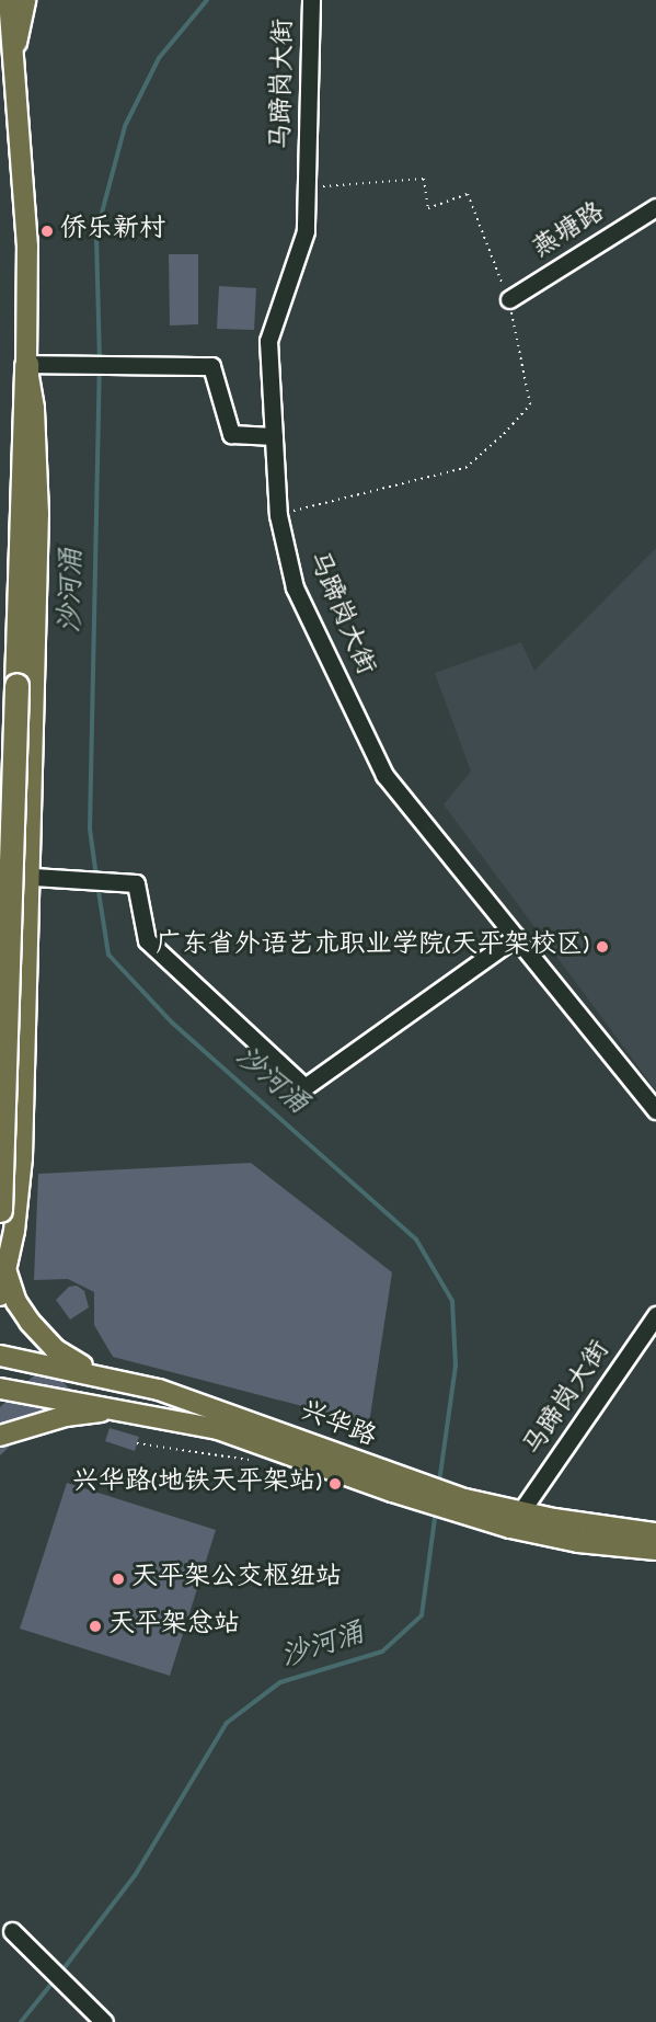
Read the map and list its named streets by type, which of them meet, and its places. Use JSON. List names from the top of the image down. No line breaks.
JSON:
{"streets":{"main road":["兴华路"],"street":["马蹄岗大街","燕塘路"]},"crossings":[["马蹄岗大街","兴华路"]],"water":["沙河涌"],"places":["侨乐新村","广东省外语艺术职业学院(天平架校区)","兴华路(地铁天平架站)","天平架公交枢纽站","天平架总站"]}
